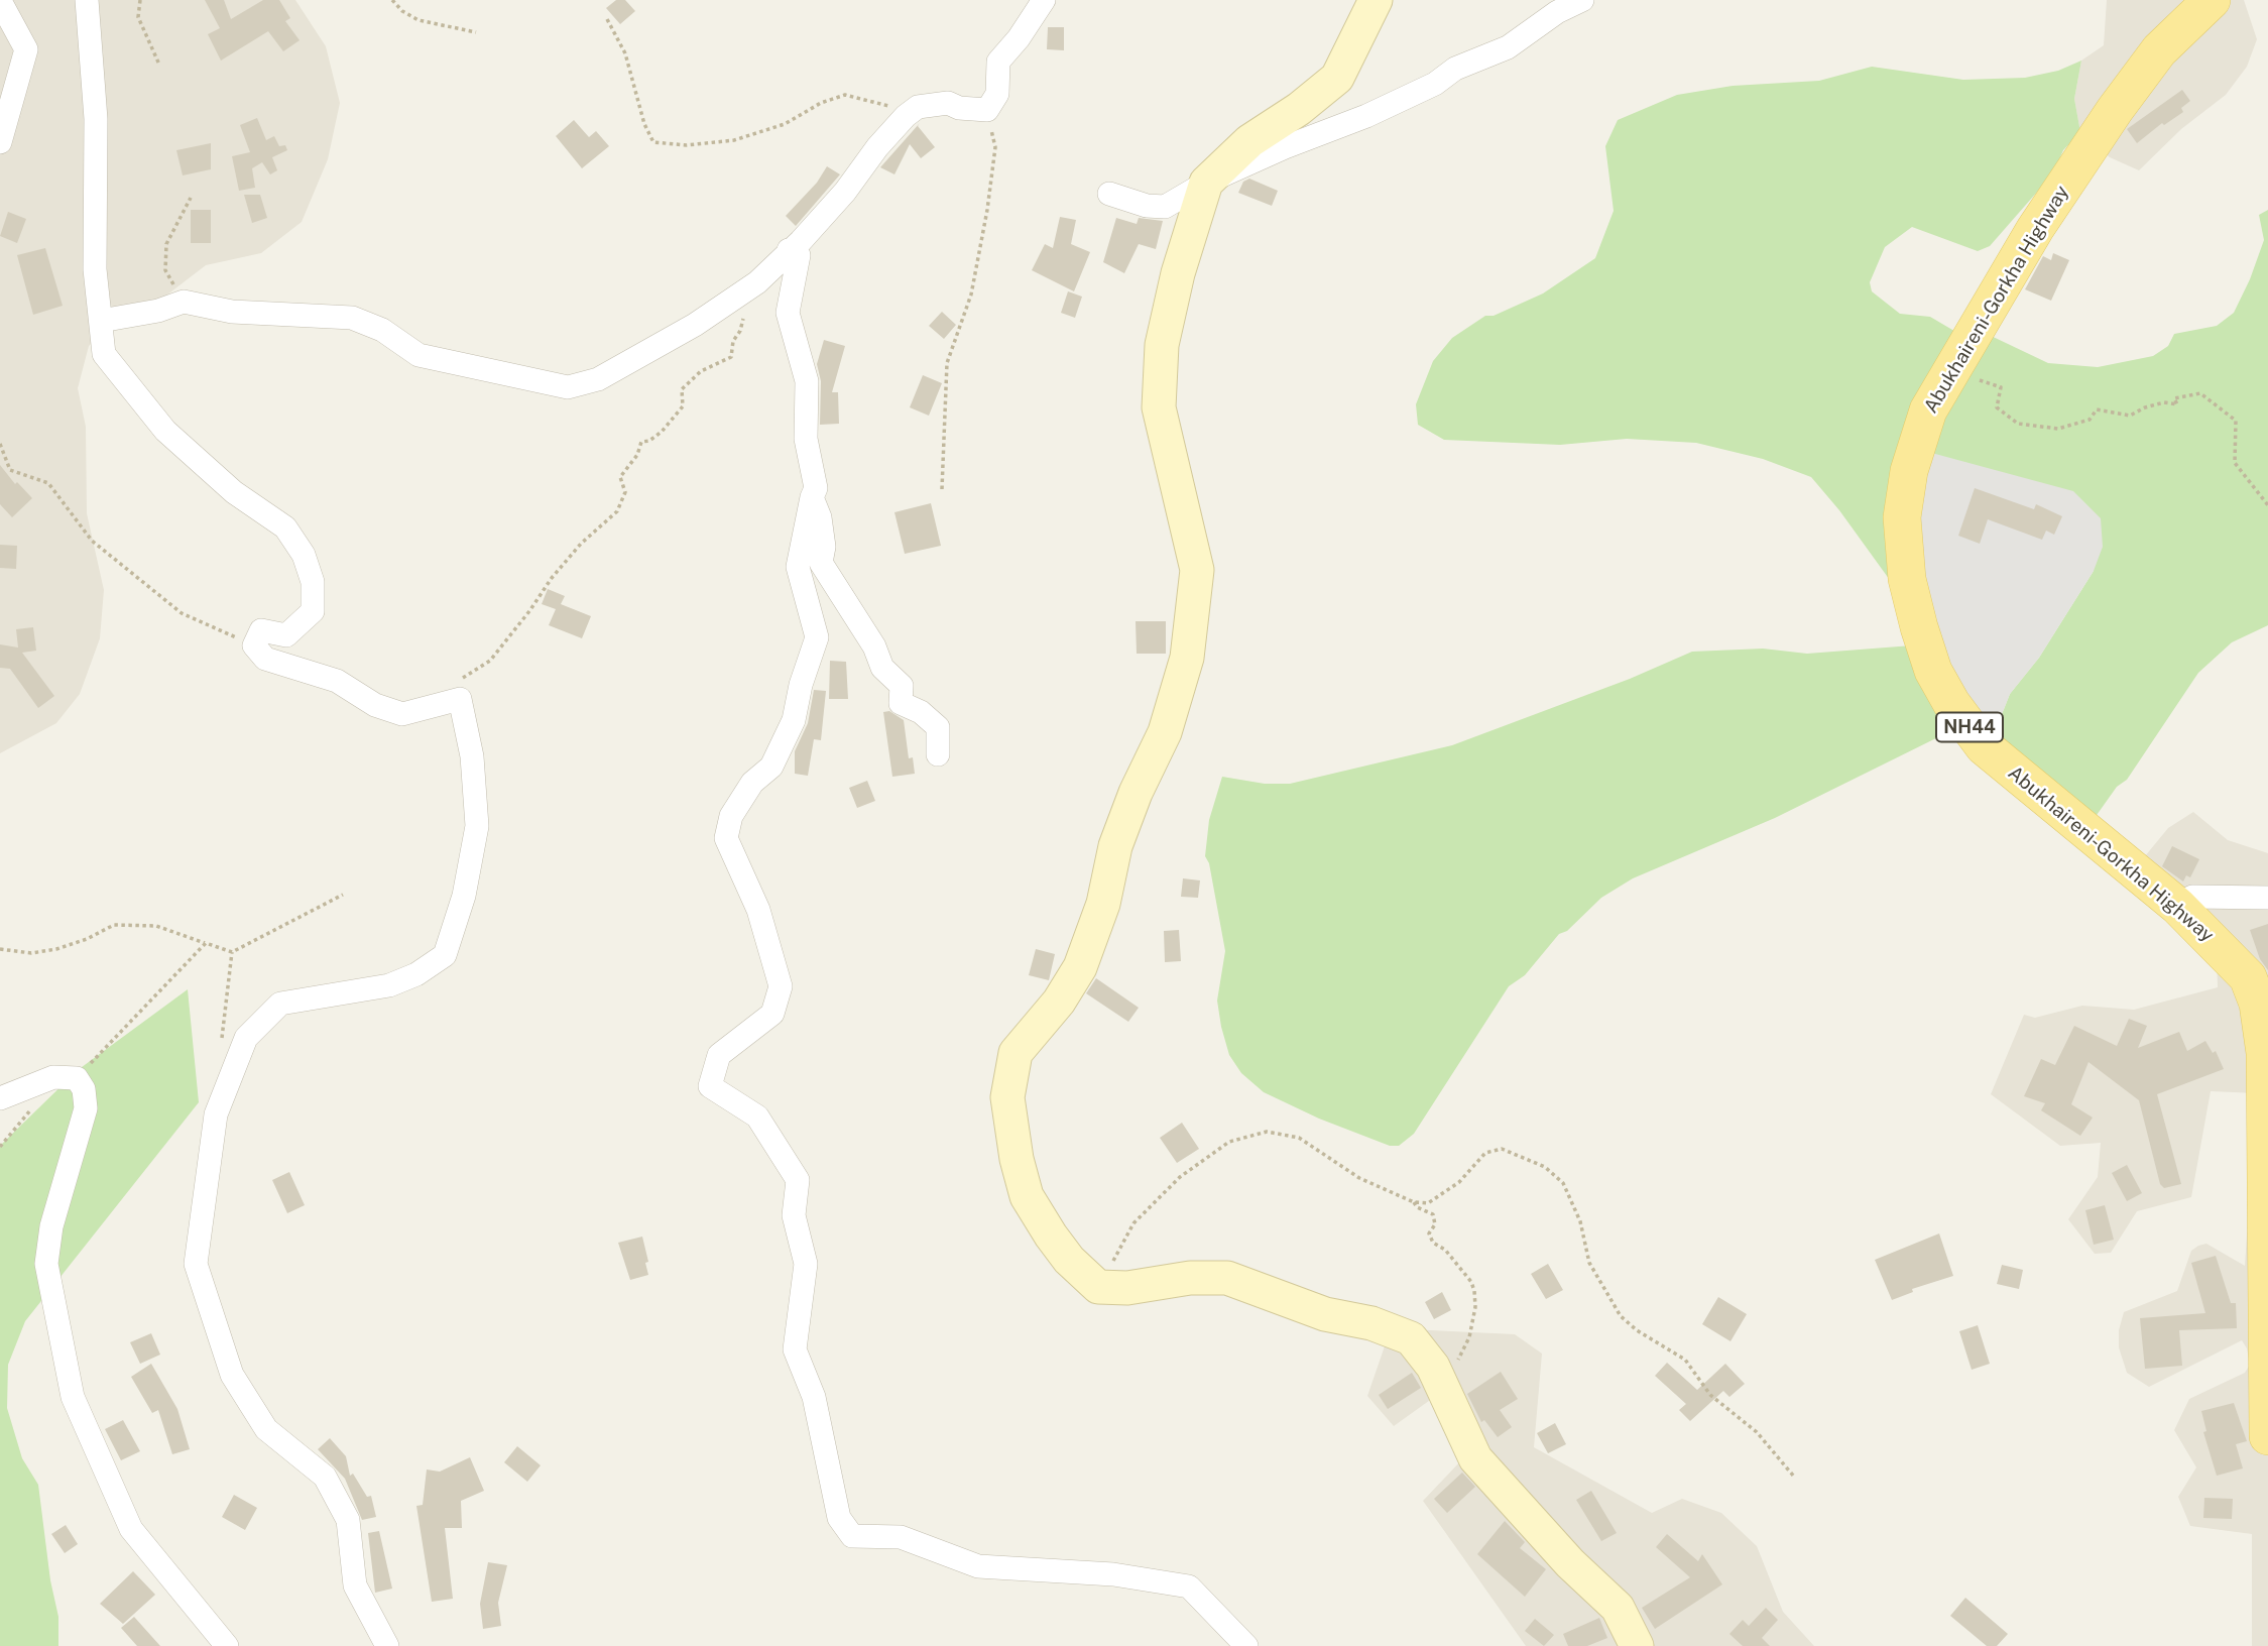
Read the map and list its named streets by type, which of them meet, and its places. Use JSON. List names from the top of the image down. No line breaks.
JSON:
{"streets":{"main road":["Abukhaireni-Gorkha Highway","NH44"]}}
